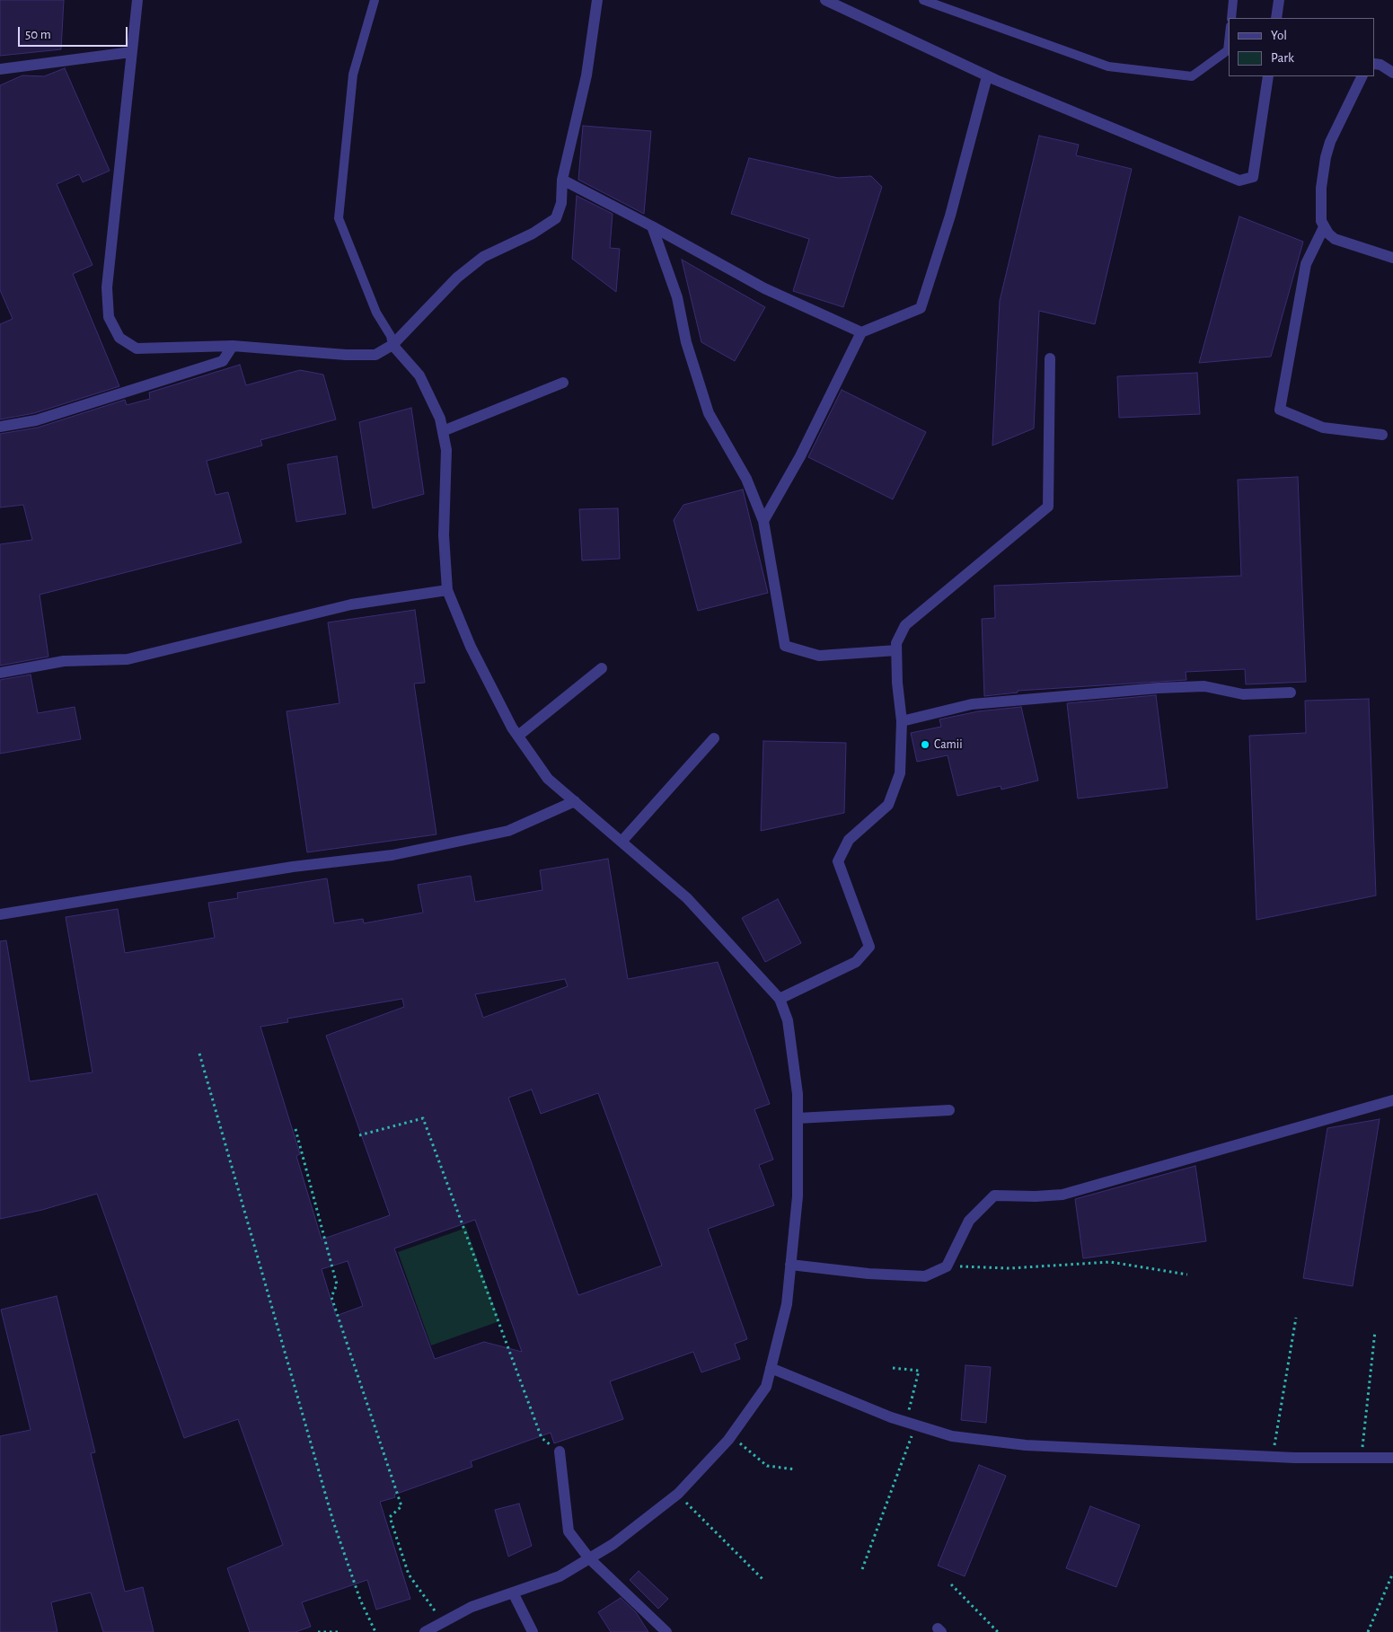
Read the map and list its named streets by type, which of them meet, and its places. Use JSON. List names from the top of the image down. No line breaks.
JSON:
{"places":["Camii"],"legend":["Yol","Park"],"scale_bar":"50 m"}
